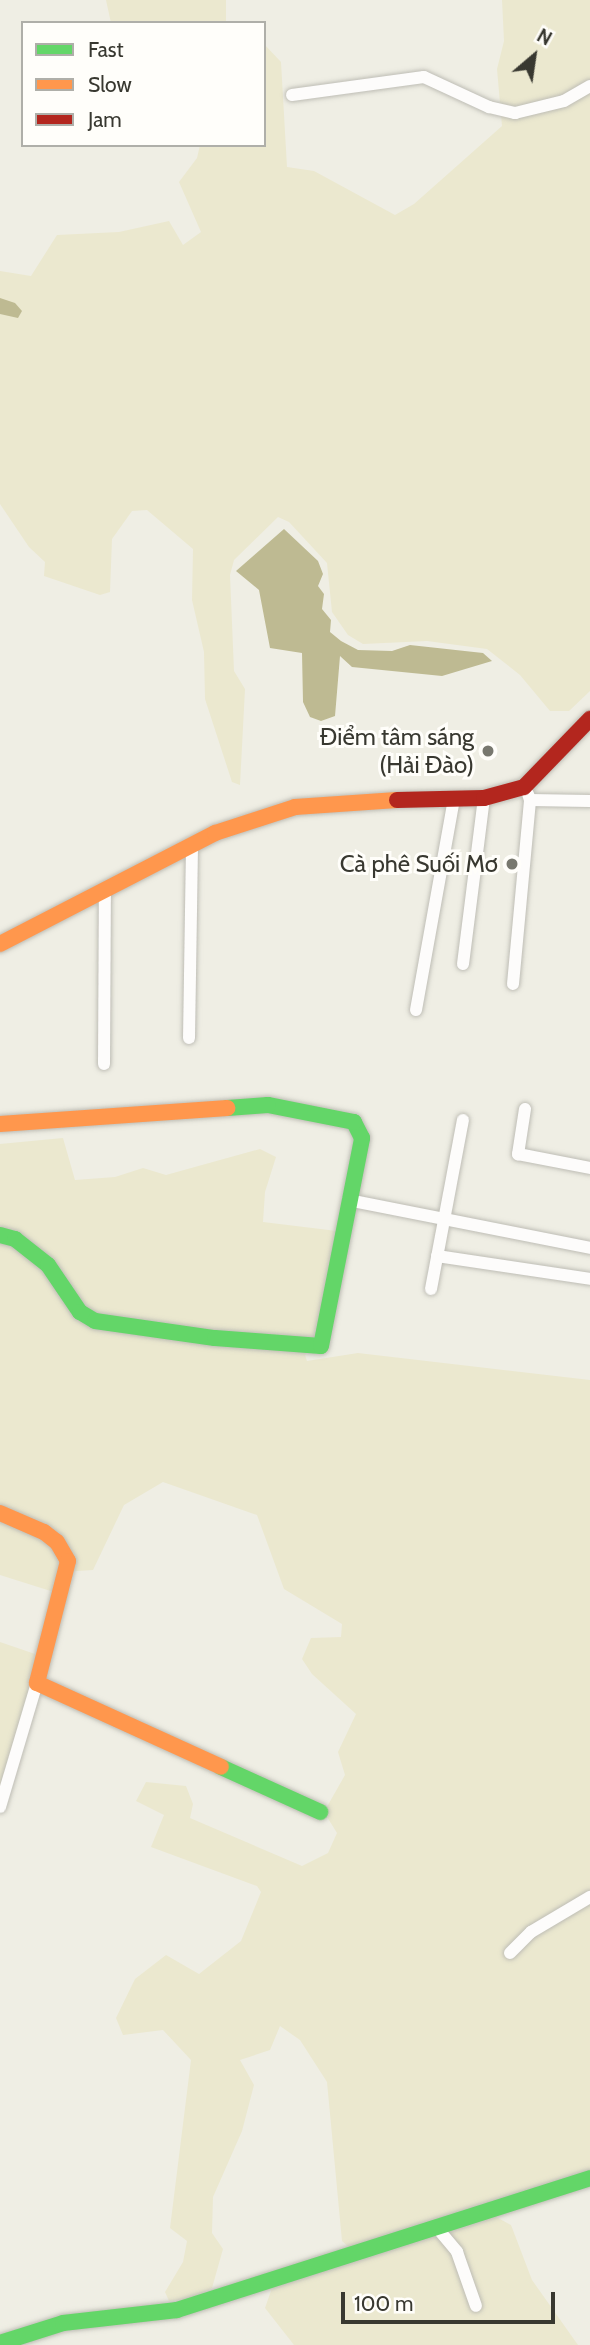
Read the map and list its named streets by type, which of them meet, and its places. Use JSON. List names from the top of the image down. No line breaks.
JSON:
{"places":["Điểm tâm sáng (Hải Đào)","Cà phê Suối Mơ"],"legend":["Fast","Slow","Jam"],"scale_bar":"100 m","north":"top right"}
